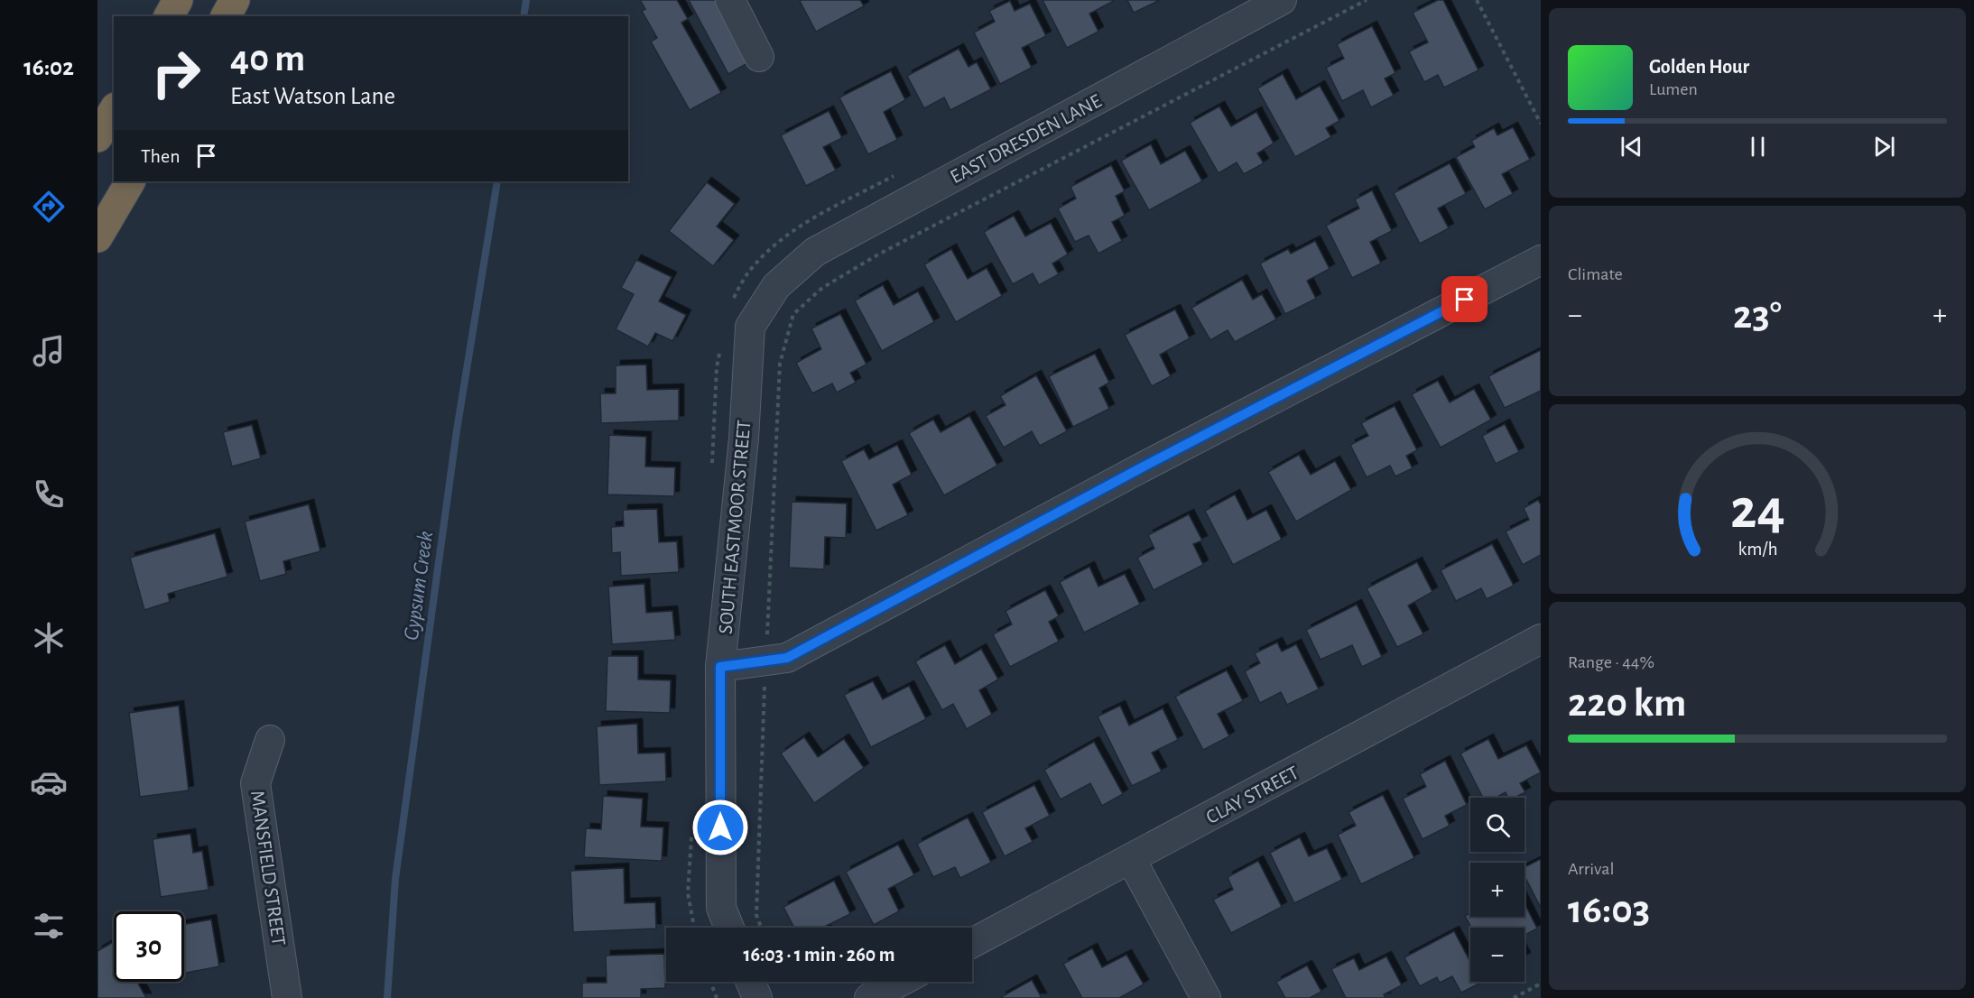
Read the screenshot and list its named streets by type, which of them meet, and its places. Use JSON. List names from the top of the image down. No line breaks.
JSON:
{"streets":{"street":["EAST DRESDEN LANE","SOUTH EASTMOOR STREET","CLAY STREET","MANSFIELD STREET"]},"crossings":[["EAST DRESDEN LANE","SOUTH EASTMOOR STREET"]],"water":["Gypsum Creek"],"page":{"tabs":"16:02","turn":["40 m","East Watson Lane"],"song":["Golden Hour","Lumen"],"then":"Then","tile":["Climate",["Range · 44%","220 km"],["Arrival","16:03"]],"heat":["−","23°","+"],"map_buttons":["+","−"],"limit":"30","trip":"16:03 · 1 min · 260 m","gauge":["24","km/h"]}}
